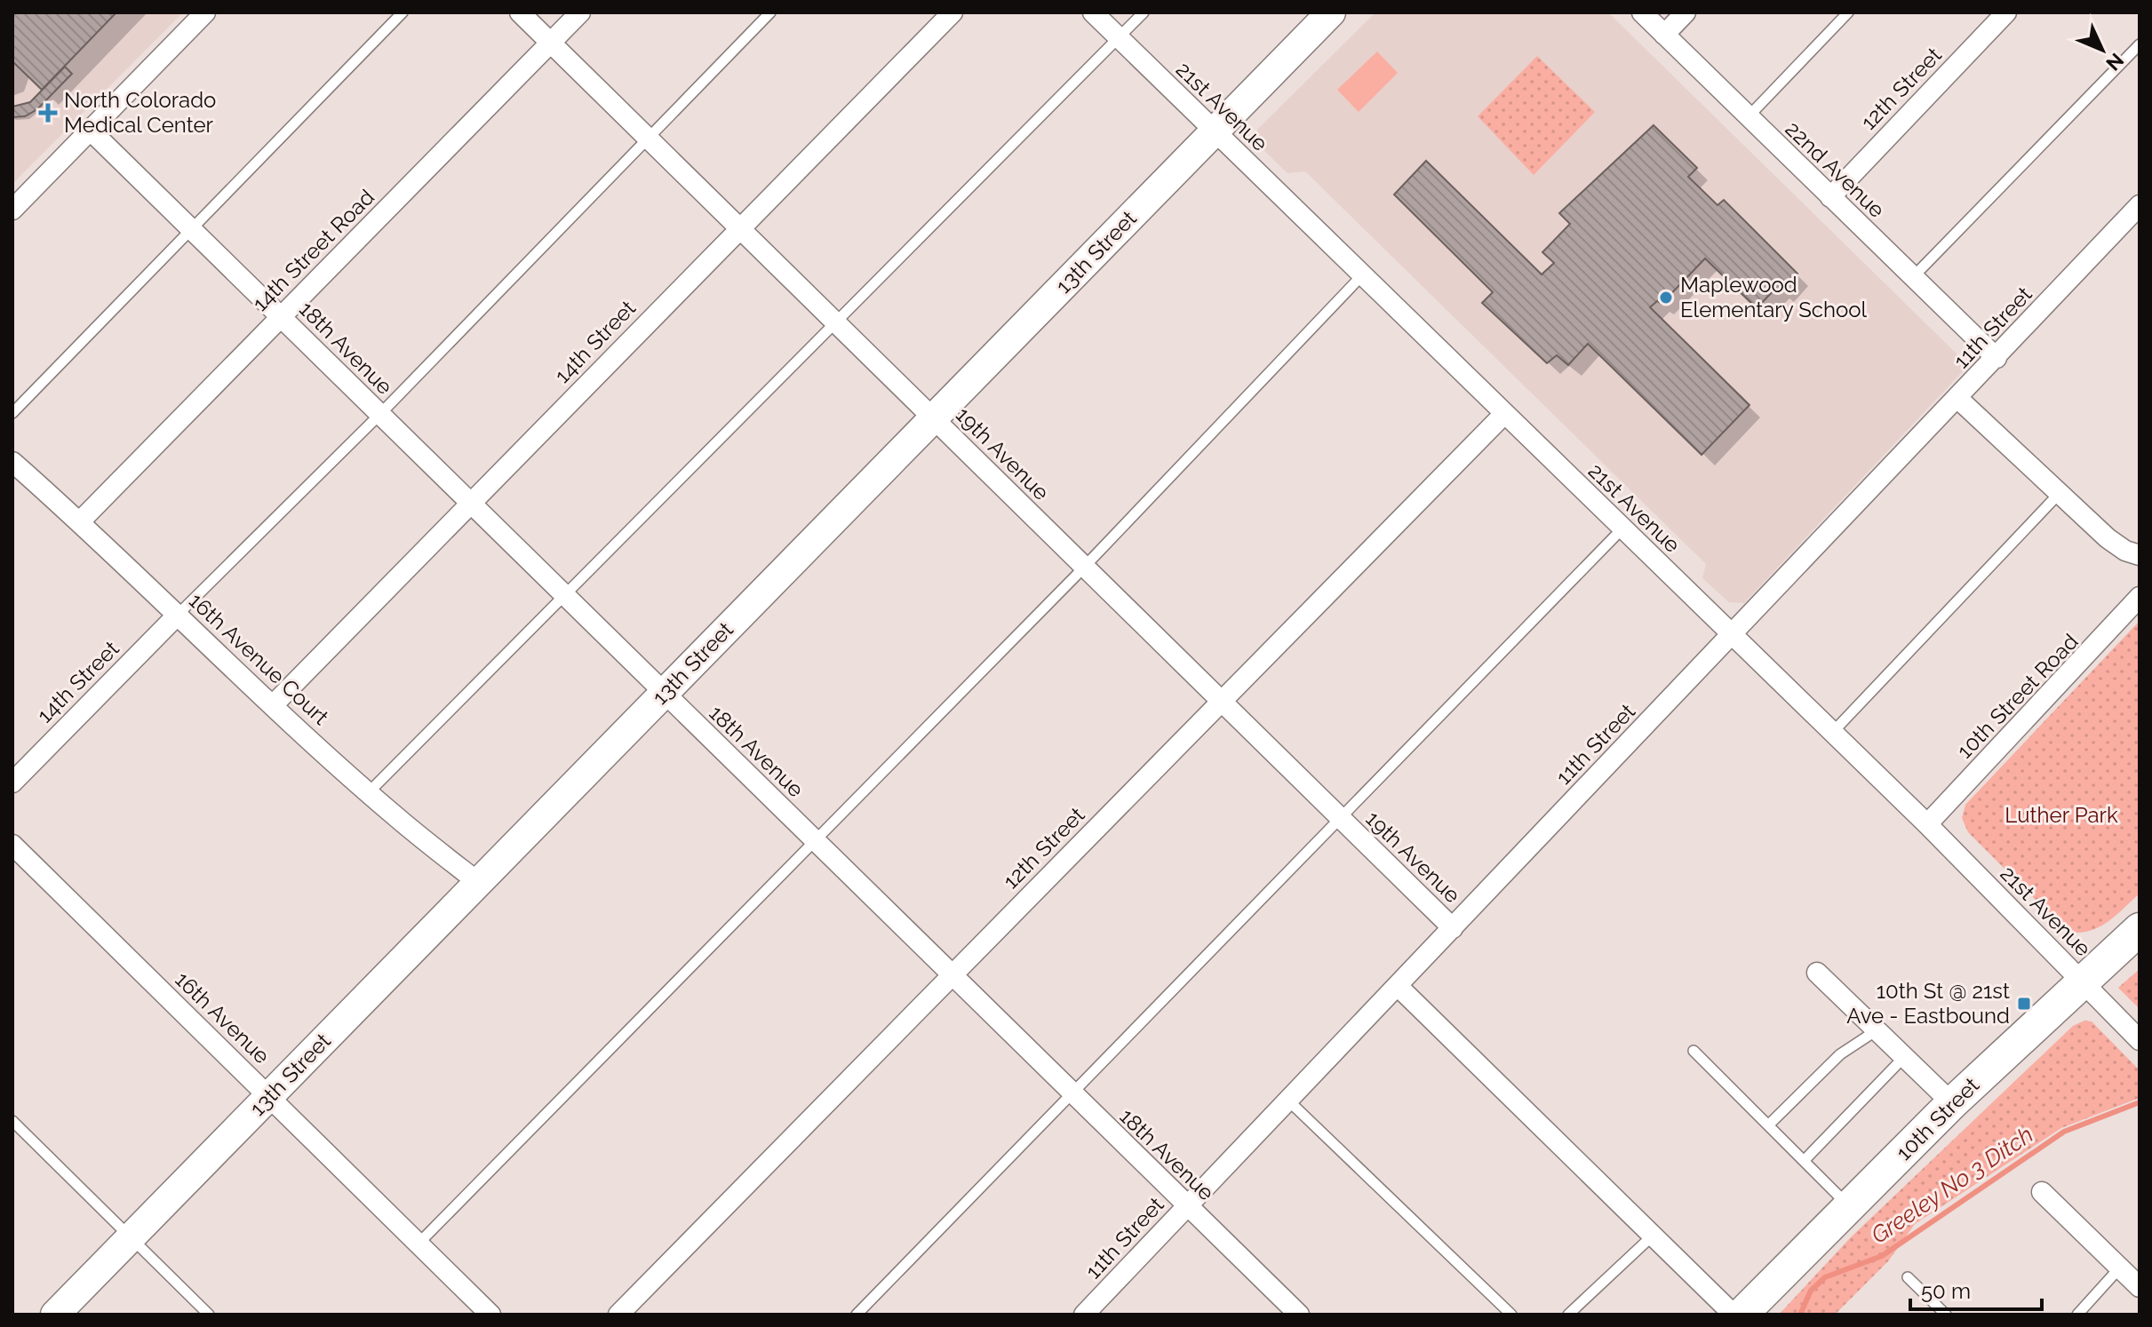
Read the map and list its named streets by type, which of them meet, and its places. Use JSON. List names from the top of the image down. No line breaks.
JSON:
{"streets":{"main road":["10th Street"],"street":["12th Street","21st Avenue","22nd Avenue","14th Street Road","13th Street","11th Street","14th Street","18th Avenue","19th Avenue","16th Avenue Court","10th Street Road","16th Avenue"]},"crossings":[["12th Street","21st Avenue"],["12th Street","22nd Avenue"],["12th Street","18th Avenue"],["12th Street","19th Avenue"],["21st Avenue","13th Street"],["21st Avenue","11th Street"],["21st Avenue","10th Street Road"],["21st Avenue","10th Street"],["22nd Avenue","11th Street"],["14th Street Road","18th Avenue"],["14th Street Road","19th Avenue"],["14th Street Road","16th Avenue Court"],["13th Street","18th Avenue"],["13th Street","19th Avenue"],["13th Street","16th Avenue Court"],["13th Street","16th Avenue"],["11th Street","18th Avenue"],["11th Street","19th Avenue"],["14th Street","18th Avenue"],["14th Street","19th Avenue"],["14th Street","16th Avenue Court"]],"water":["Greeley No 3 Ditch"],"parks":["Luther Park"],"places":{"health":["North Colorado Medical Center"],"other":["Maplewood Elementary School"],"transit":["10th St @ 21st Ave - Eastbound"]},"scale_bar":"50 m","north":"bottom right"}
